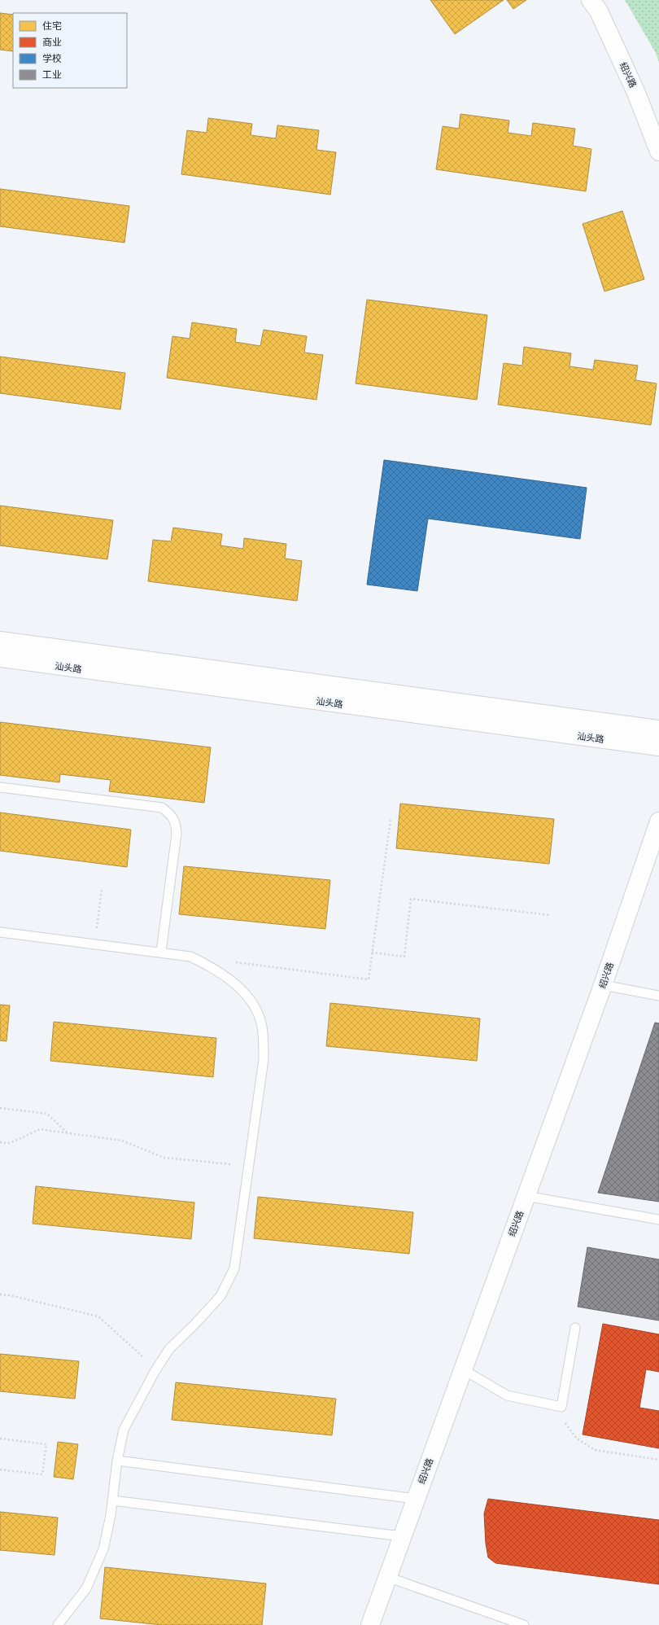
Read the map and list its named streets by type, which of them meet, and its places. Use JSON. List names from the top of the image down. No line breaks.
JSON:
{"streets":{"street":["绍兴路","汕头路"]},"legend":["住宅","商业","学校","工业"]}
